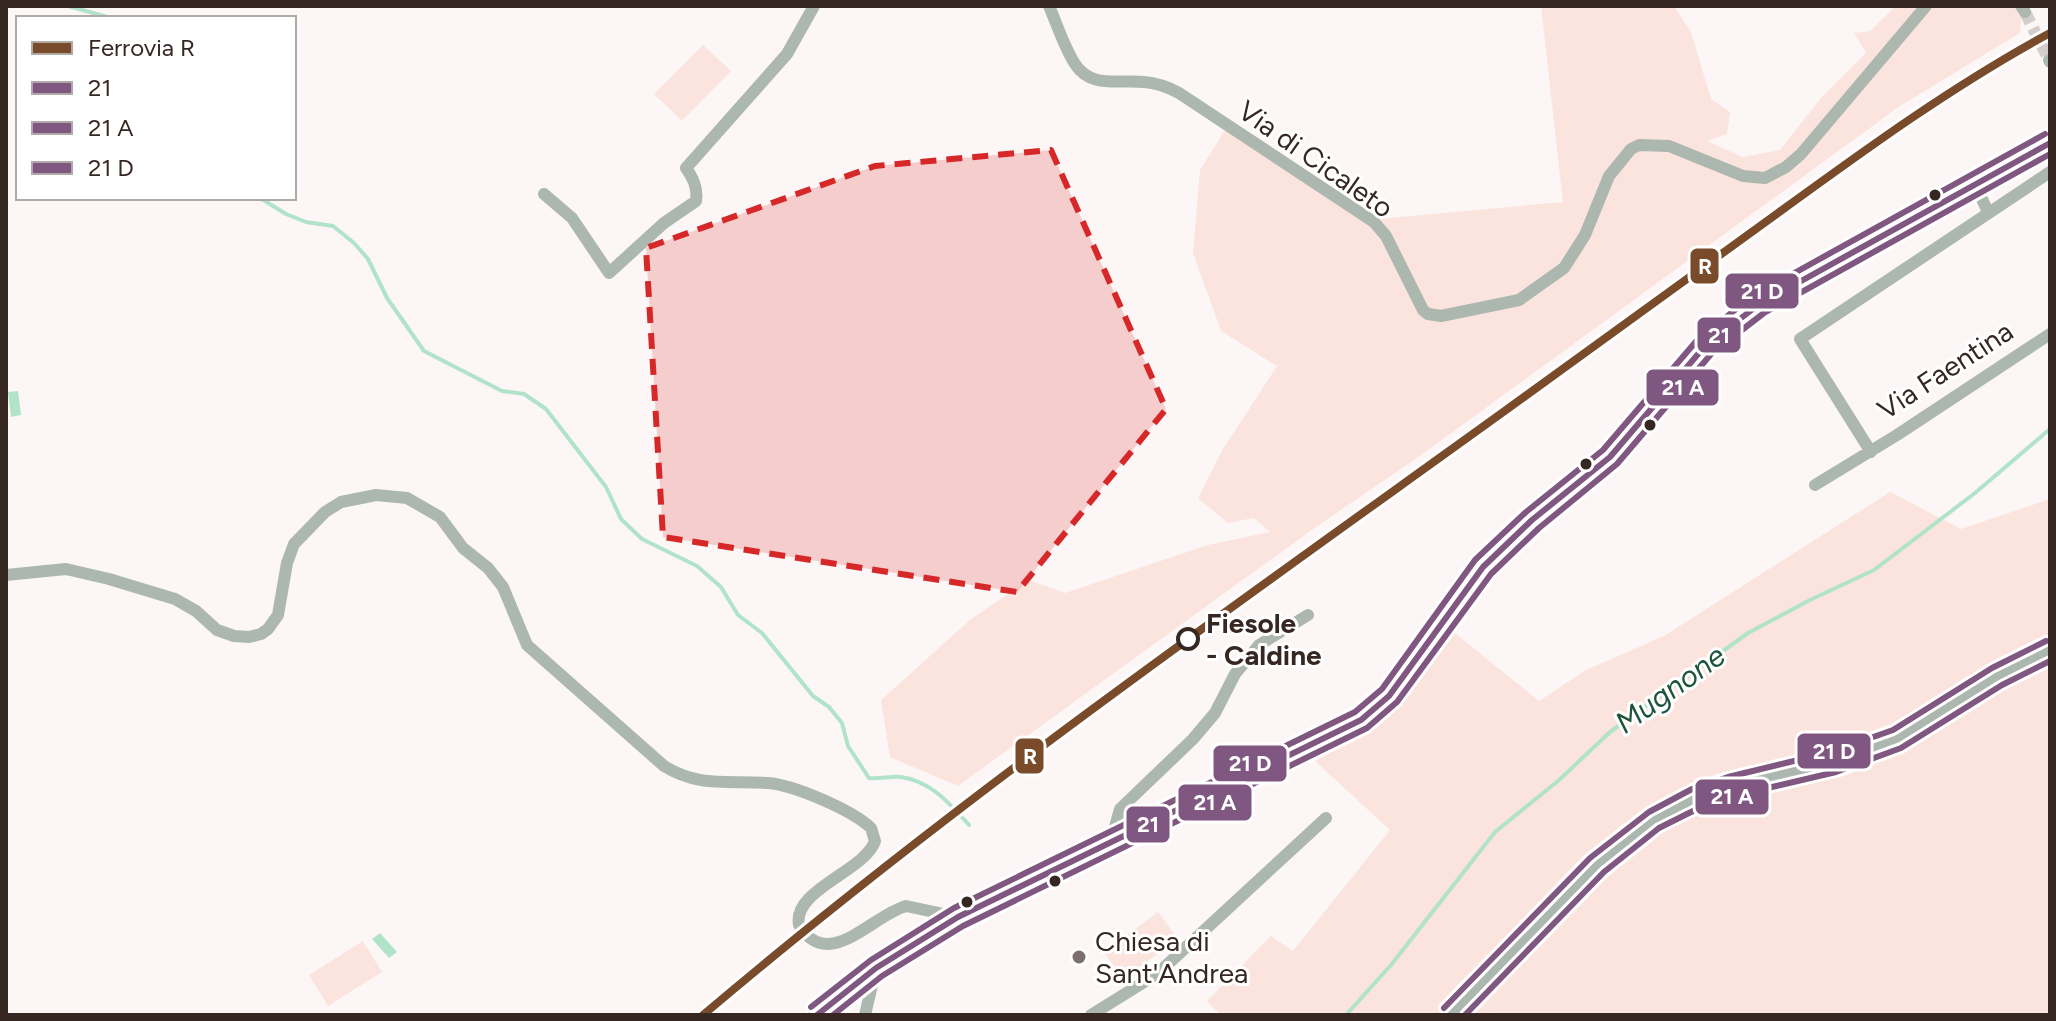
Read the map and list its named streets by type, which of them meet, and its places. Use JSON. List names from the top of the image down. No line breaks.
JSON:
{"streets":{"street":["Via di Cicaleto","Via Faentina"]},"water":["Mugnone"],"places":["Fiesole - Caldine","Chiesa di Sant'Andrea"],"lines":["rail line R","transit line 21"],"legend":["Ferrovia R","21","21 A","21 D"]}
